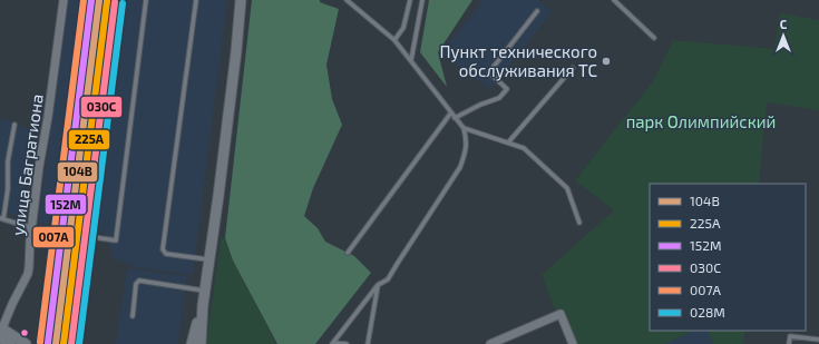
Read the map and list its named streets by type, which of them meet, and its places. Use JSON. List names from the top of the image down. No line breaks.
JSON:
{"streets":{"street":["улица Багратиона"]},"parks":["парк Олимпийский"],"places":["Пункт технического обслуживания ТС"],"lines":["transit line 104В","transit line 152М","transit line 007А","transit line 225А","transit line 030C","transit line 028М"],"legend":["104В","225А","152М","030C","007А","028М"],"north":"top"}
